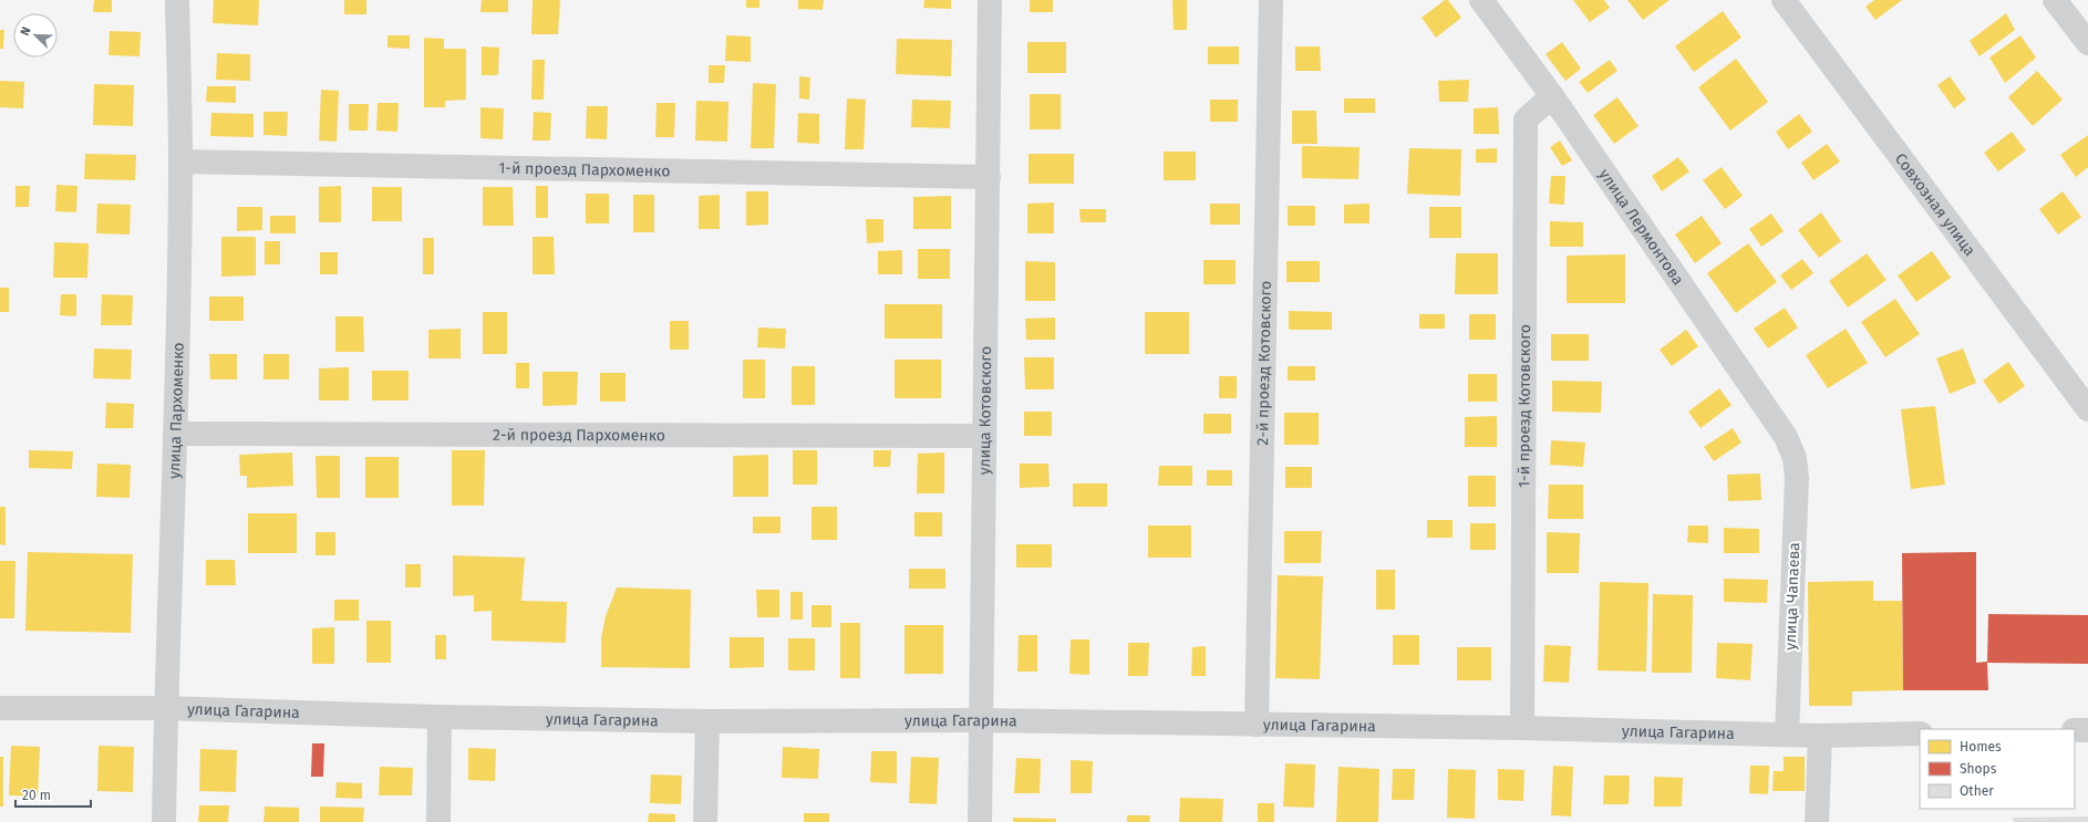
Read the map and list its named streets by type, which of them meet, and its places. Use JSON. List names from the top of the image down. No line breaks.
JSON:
{"streets":{"street":["1-й проезд Пархоменко","Совхозная улица","улица Лермонтова","2-й проезд Котовского","1-й проезд Котовского","улица Котовского","улица Пархоменко","2-й проезд Пархоменко","улица Чапаева","улица Гагарина"]},"crossings":[["1-й проезд Пархоменко","улица Котовского"],["1-й проезд Пархоменко","улица Пархоменко"],["улица Лермонтова","1-й проезд Котовского"],["улица Лермонтова","улица Чапаева"],["2-й проезд Котовского","улица Гагарина"],["1-й проезд Котовского","улица Гагарина"],["улица Котовского","2-й проезд Пархоменко"],["улица Котовского","улица Гагарина"],["улица Пархоменко","2-й проезд Пархоменко"],["улица Пархоменко","улица Гагарина"],["улица Чапаева","улица Гагарина"]],"legend":["Homes","Shops","Other"],"scale_bar":"20 m","north":"top left"}
